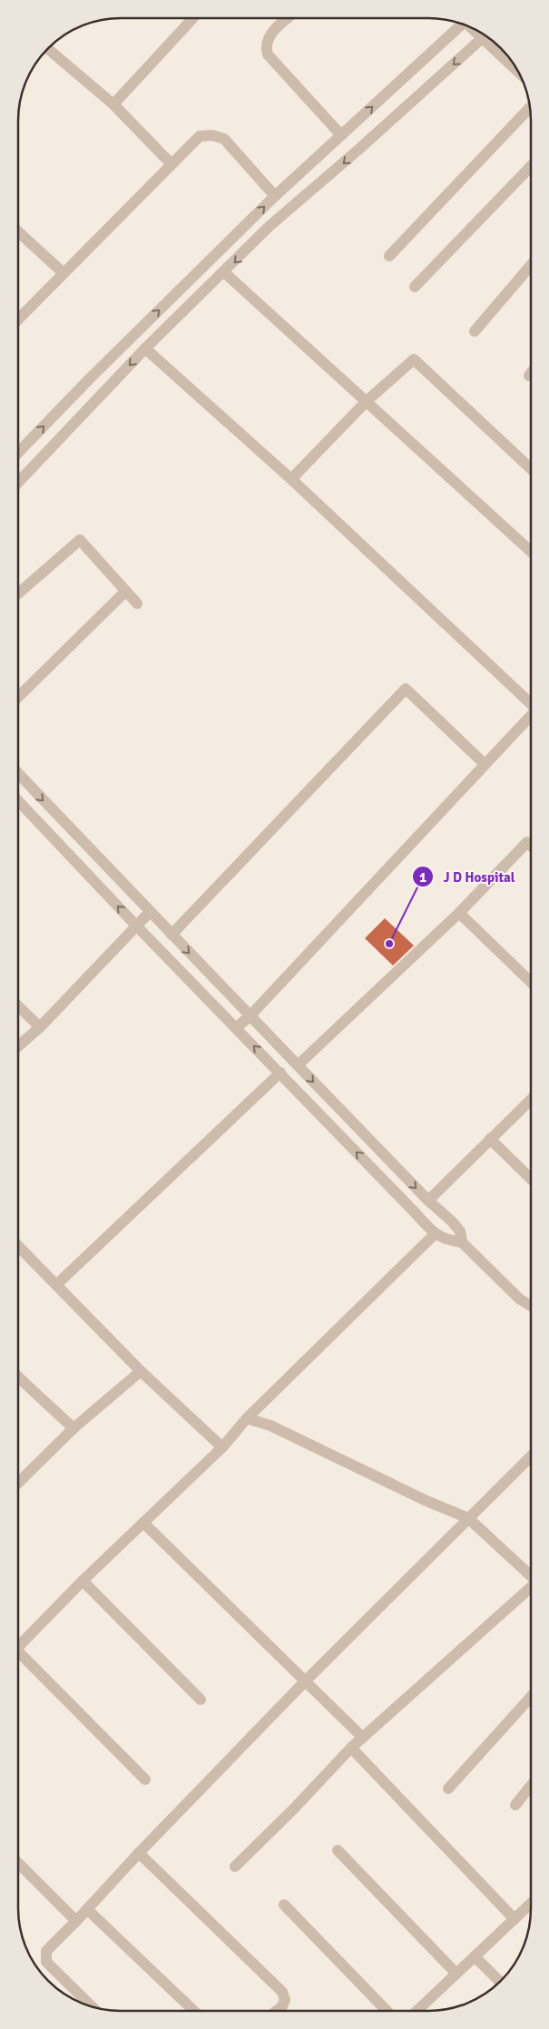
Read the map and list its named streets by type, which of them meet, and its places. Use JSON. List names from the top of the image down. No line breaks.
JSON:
{"places":["J D Hospital"]}
